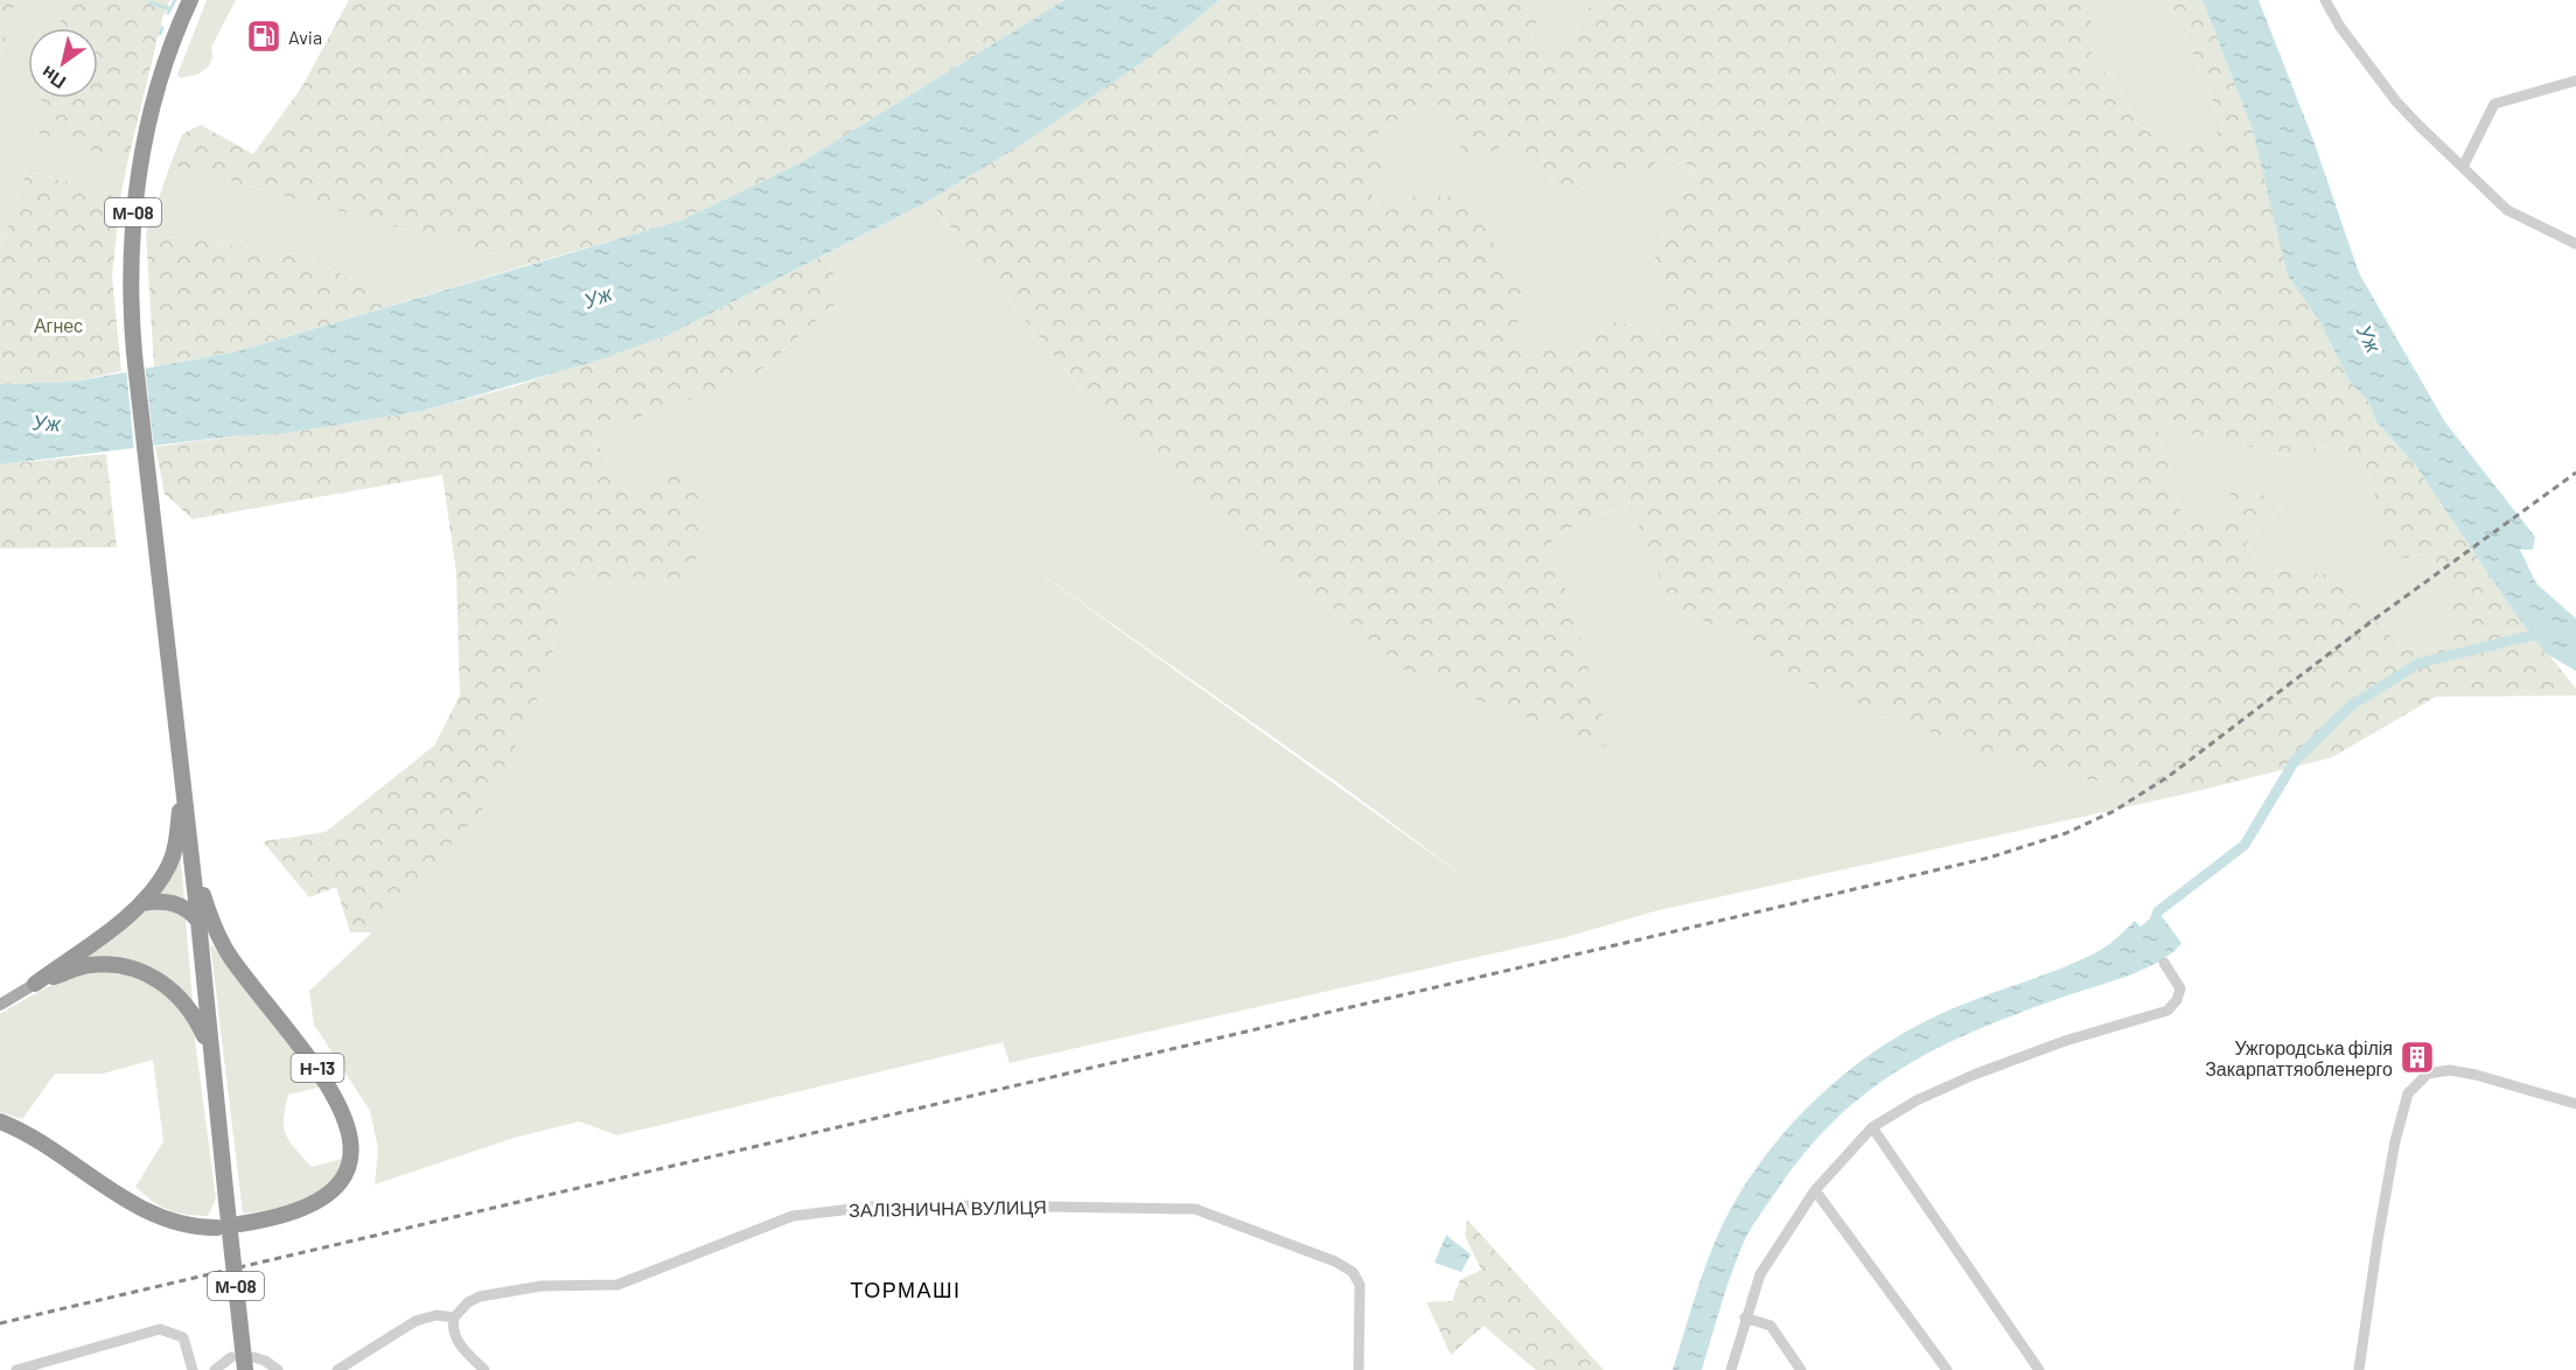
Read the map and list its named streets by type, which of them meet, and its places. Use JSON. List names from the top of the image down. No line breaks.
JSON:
{"streets":{"highway":["М-08","Н-13"],"street":["ЗАЛІЗНИЧНА ВУЛИЦЯ"]},"crossings":[["М-08","Н-13"]],"districts":["ТОРМАШІ"],"water":["Уж"],"parks":["Агнес"],"places":{"fuel station":["Avia"],"building":["Ужгородська філія Закарпаттяобленерго"]},"north":"bottom left"}
